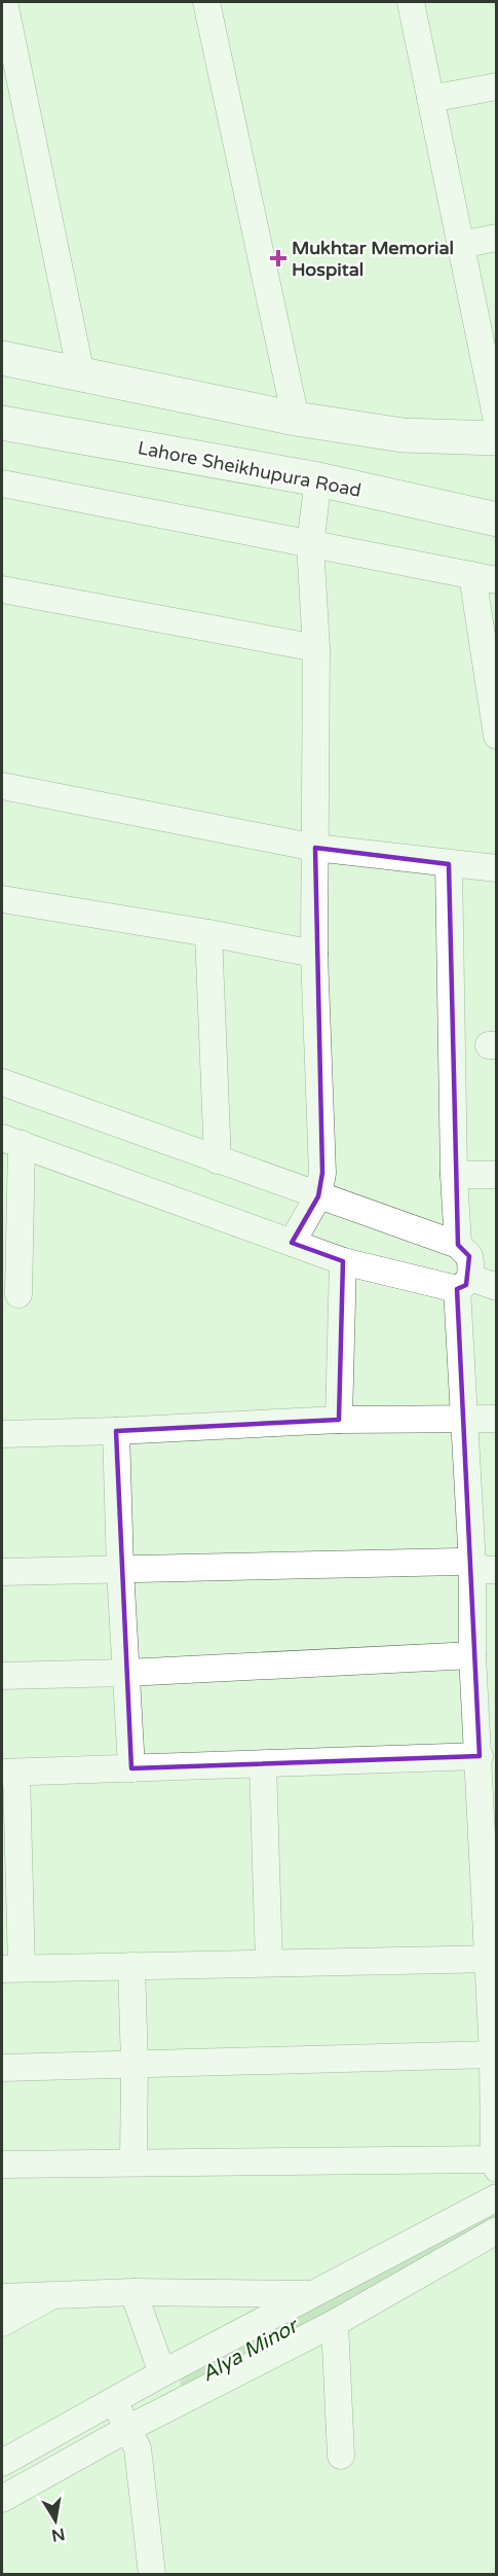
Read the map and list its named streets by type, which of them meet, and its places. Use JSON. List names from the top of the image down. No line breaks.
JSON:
{"streets":{"highway":["Lahore Sheikhupura Road"]},"water":["Alya Minor"],"places":{"health":["Mukhtar Memorial Hospital"]},"north":"bottom"}
